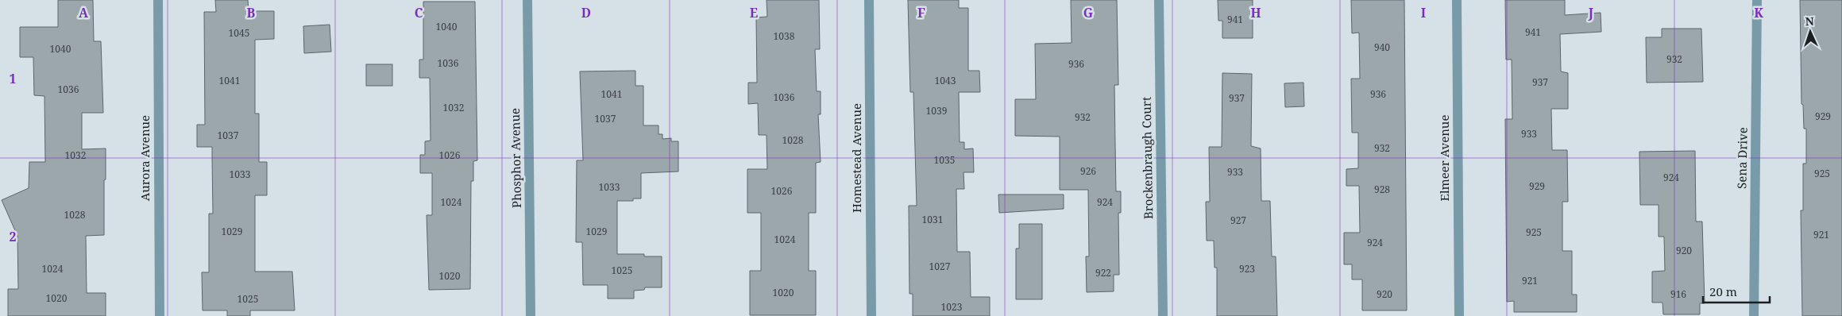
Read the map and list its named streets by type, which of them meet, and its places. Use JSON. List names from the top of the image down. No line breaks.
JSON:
{"streets":{"street":["Aurora Avenue","Phosphor Avenue","Homestead Avenue","Brockenbraugh Court","Elmeer Avenue","Sena Drive"]},"house_numbers":["941","1040","941","1045","1038","940","1040","932","1036","936","1041","1043","937","1036","1041","936","1036","937","1032","1039","929","932","1037","933","1037","1028","932","1032","1026","1035","926","933","925","1033","924","929","1033","928","1026","1024","924","1028","1031","927","1029","1029","925","921","1024","924","920","1027","1024","923","1025","922","1020","921","1020","920","916","1020","1025","1023"],"scale_bar":"20 m","north":"top","grid":{"columns":["A","B","C","D","E","F","G","H","I","J","K"],"rows":["1","2"]}}
